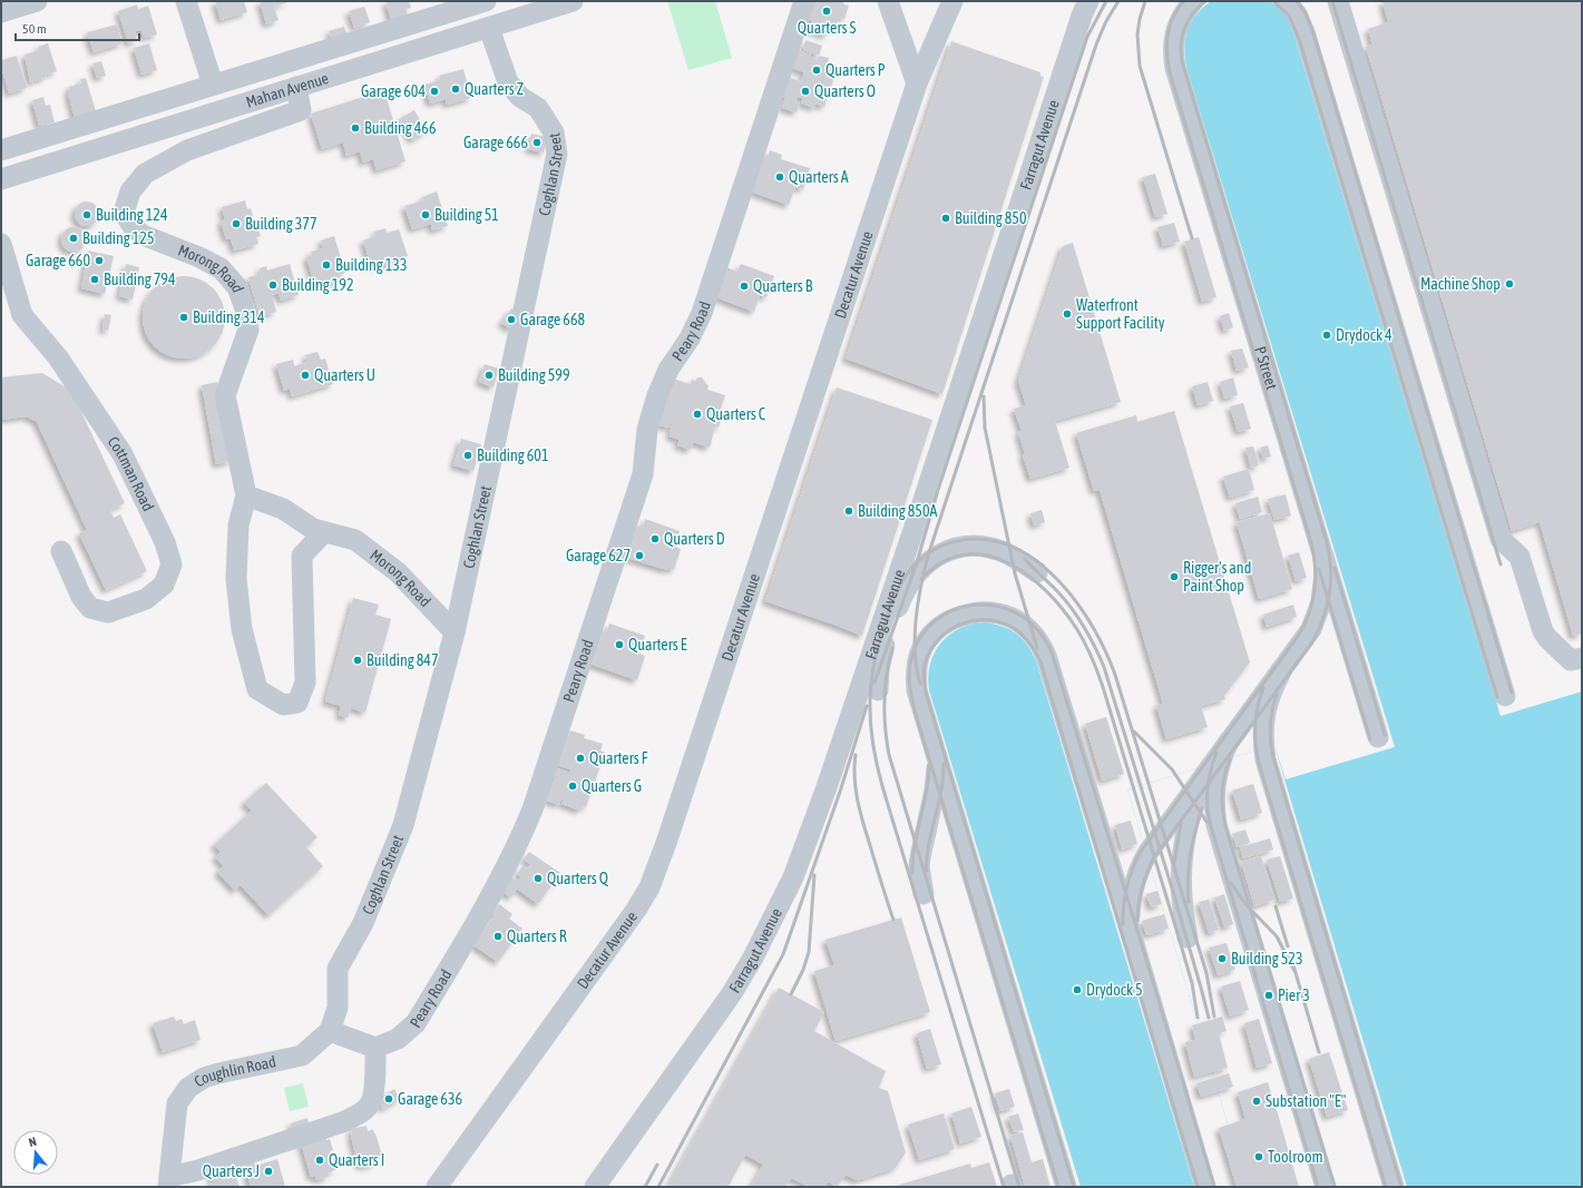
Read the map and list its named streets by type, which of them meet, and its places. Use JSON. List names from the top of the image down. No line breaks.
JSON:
{"streets":{"street":["Mahan Avenue","Farragut Avenue","Coghlan Street","Morong Road","Decatur Avenue","Peary Road","P Street","Cottman Road","Coughlin Road"]},"crossings":[["Mahan Avenue","Coghlan Street"],["Mahan Avenue","Morong Road"],["Coghlan Street","Morong Road"],["Coghlan Street","Coughlin Road"]],"places":["Quarters S","Quarters P","Quarters Z","Garage 604","Quarters O","Building 466","Garage 666","Quarters A","Building 124","Building 51","Building 850","Building 377","Building 125","Garage 660","Building 133","Building 794","Machine Shop","Building 192","Quarters B","Waterfront Support Facility","Building 314","Garage 668","Drydock 4","Quarters U","Building 599","Quarters C","Building 601","Building 850A","Quarters D","Garage 627","Rigger's and Paint Shop","Quarters E","Building 847","Quarters F","Quarters G","Quarters Q","Quarters R","Building 523","Drydock 5","Pier 3","Garage 636","Substation \"E\"","Toolroom","Quarters I","Quarters J"],"scale_bar":"50 m","north":"top"}
